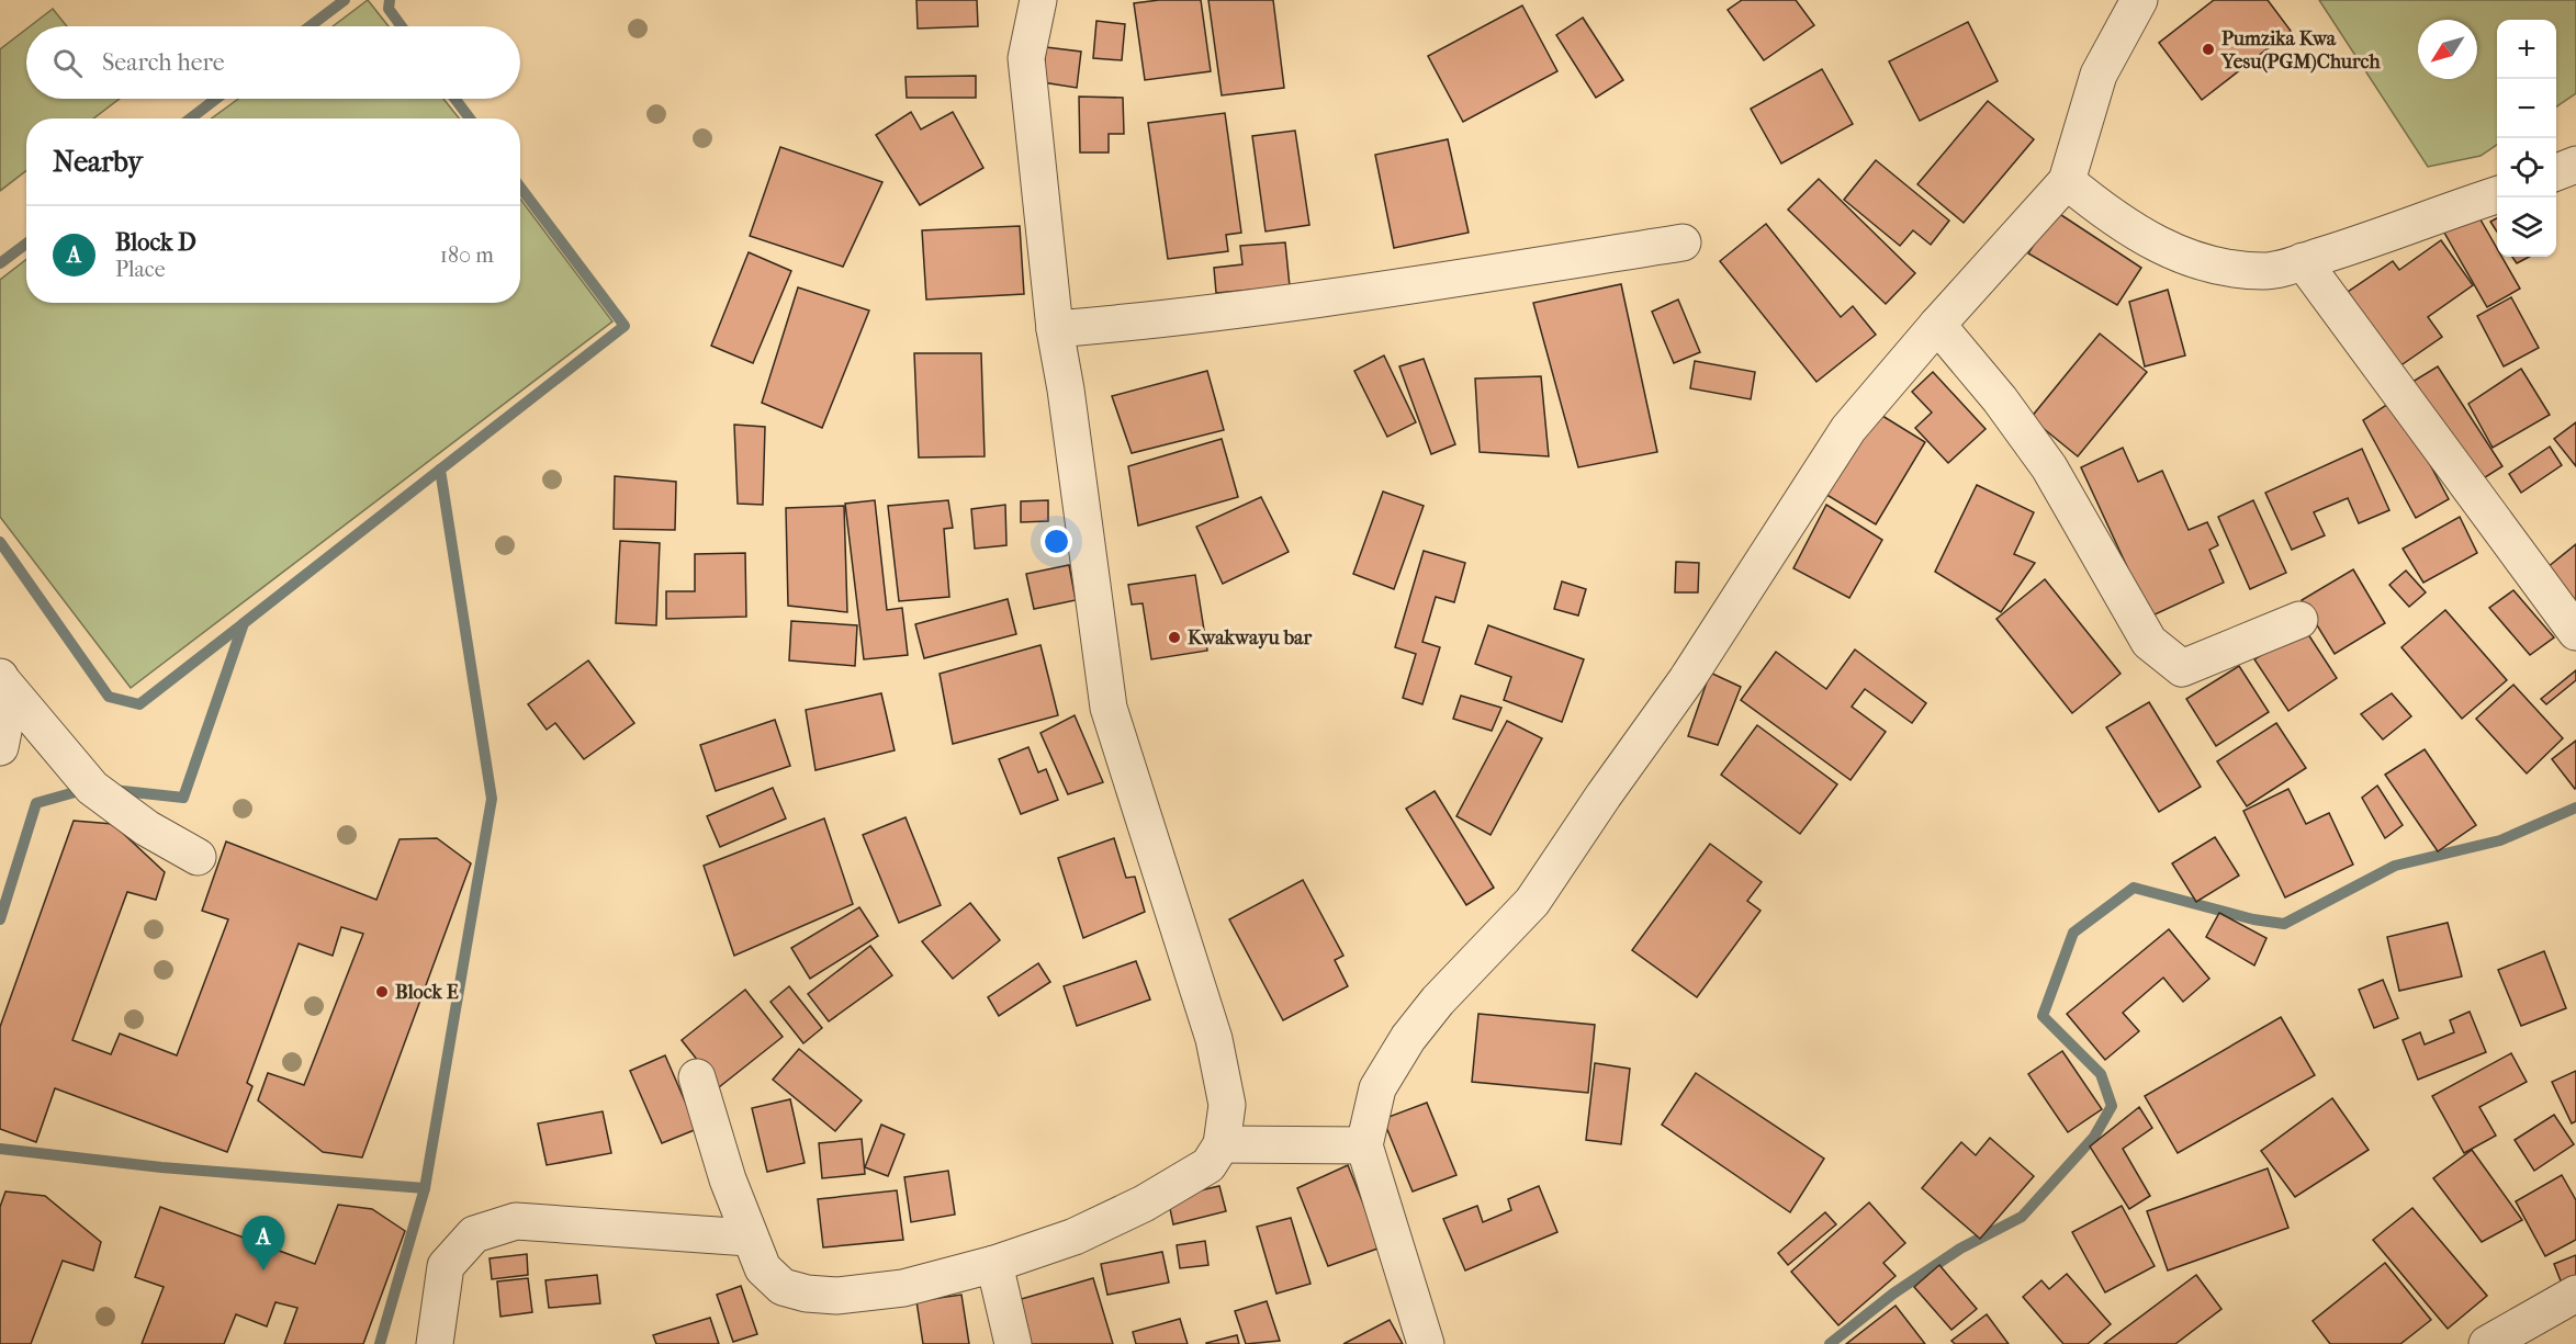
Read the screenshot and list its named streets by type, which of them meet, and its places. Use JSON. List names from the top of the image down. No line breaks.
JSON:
{"places":["Pumzika Kwa Yesu(PGM)Church","Kwakwayu bar","Block E"],"north":"bottom left","page":{"map_buttons":["+","−"],"search":"Search here","heading":"Nearby","list":[{"mark":"A","name":"Block D","note":"Place","value":"180 m"}],"pins":"A"}}
